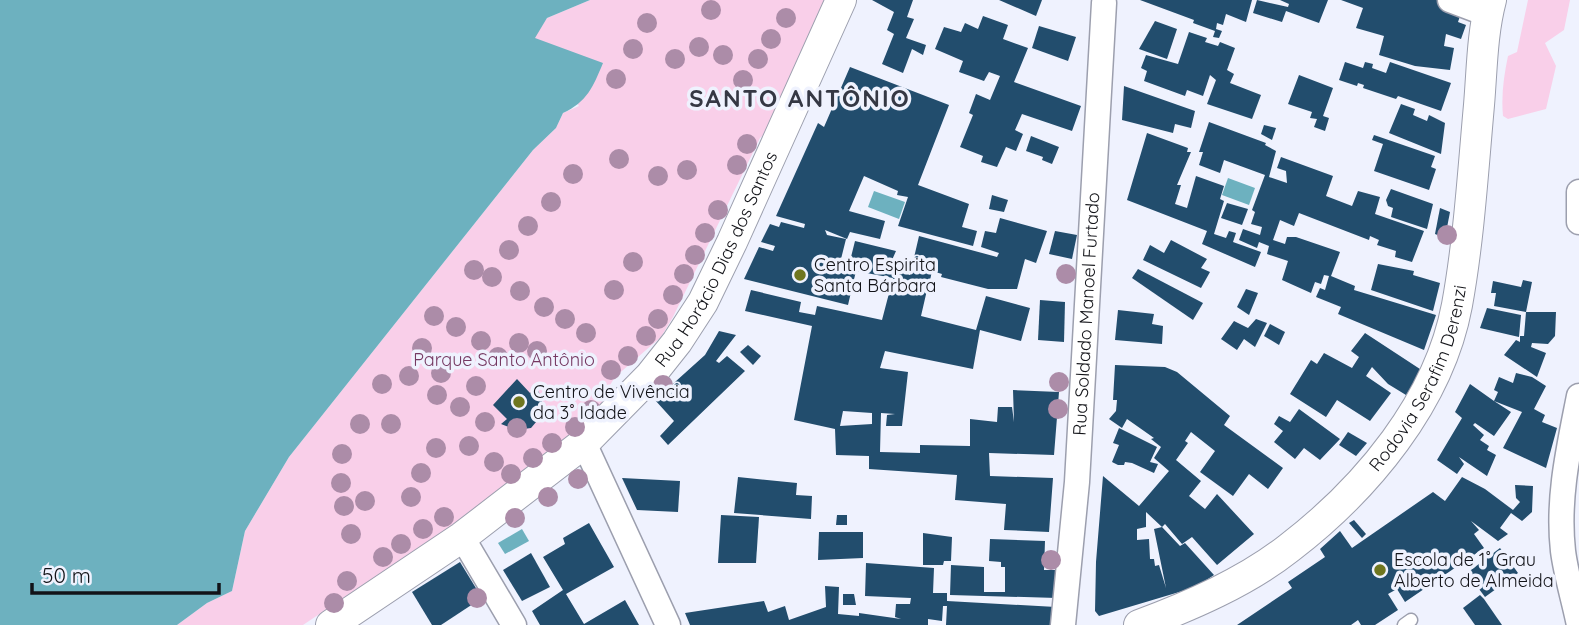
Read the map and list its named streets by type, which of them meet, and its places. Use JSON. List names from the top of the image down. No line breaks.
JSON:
{"streets":{"street":["Rua Horácio Dias dos Santos","Rua Soldado Manoel Furtado","Rodovia Serafim Derenzi"]},"districts":["SANTO ANTÔNIO"],"parks":["Parque Santo Antônio"],"places":["Centro Espirita Santa Bárbara","Centro de Vivência da 3˚ Idade","Escola de 1˚ Grau Alberto de Almeida"],"scale_bar":"50 m"}
